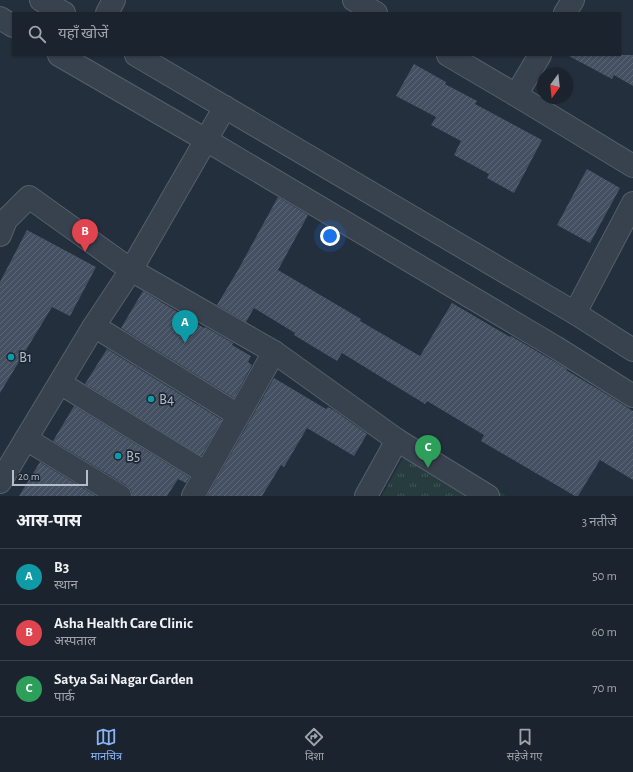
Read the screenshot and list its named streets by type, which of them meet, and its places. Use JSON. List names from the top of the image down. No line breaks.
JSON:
{"places":["B1","B4","B5"],"scale_bar":"20 m","north":"bottom","page":{"search":"यहाँ खोजें","pins":["B","A","C"],"scale":"20 m","heading":["आस-पास","3 नतीजे"],"list":[{"mark":"A","name":"B3","note":"स्थान","value":"50 m"},{"mark":"B","name":"Asha Health Care Clinic","note":"अस्पताल","value":"60 m"},{"mark":"C","name":"Satya Sai Nagar Garden","note":"पार्क","value":"70 m"}],"nav":["मानचित्र","दिशा","सहेजे गए"]}}
